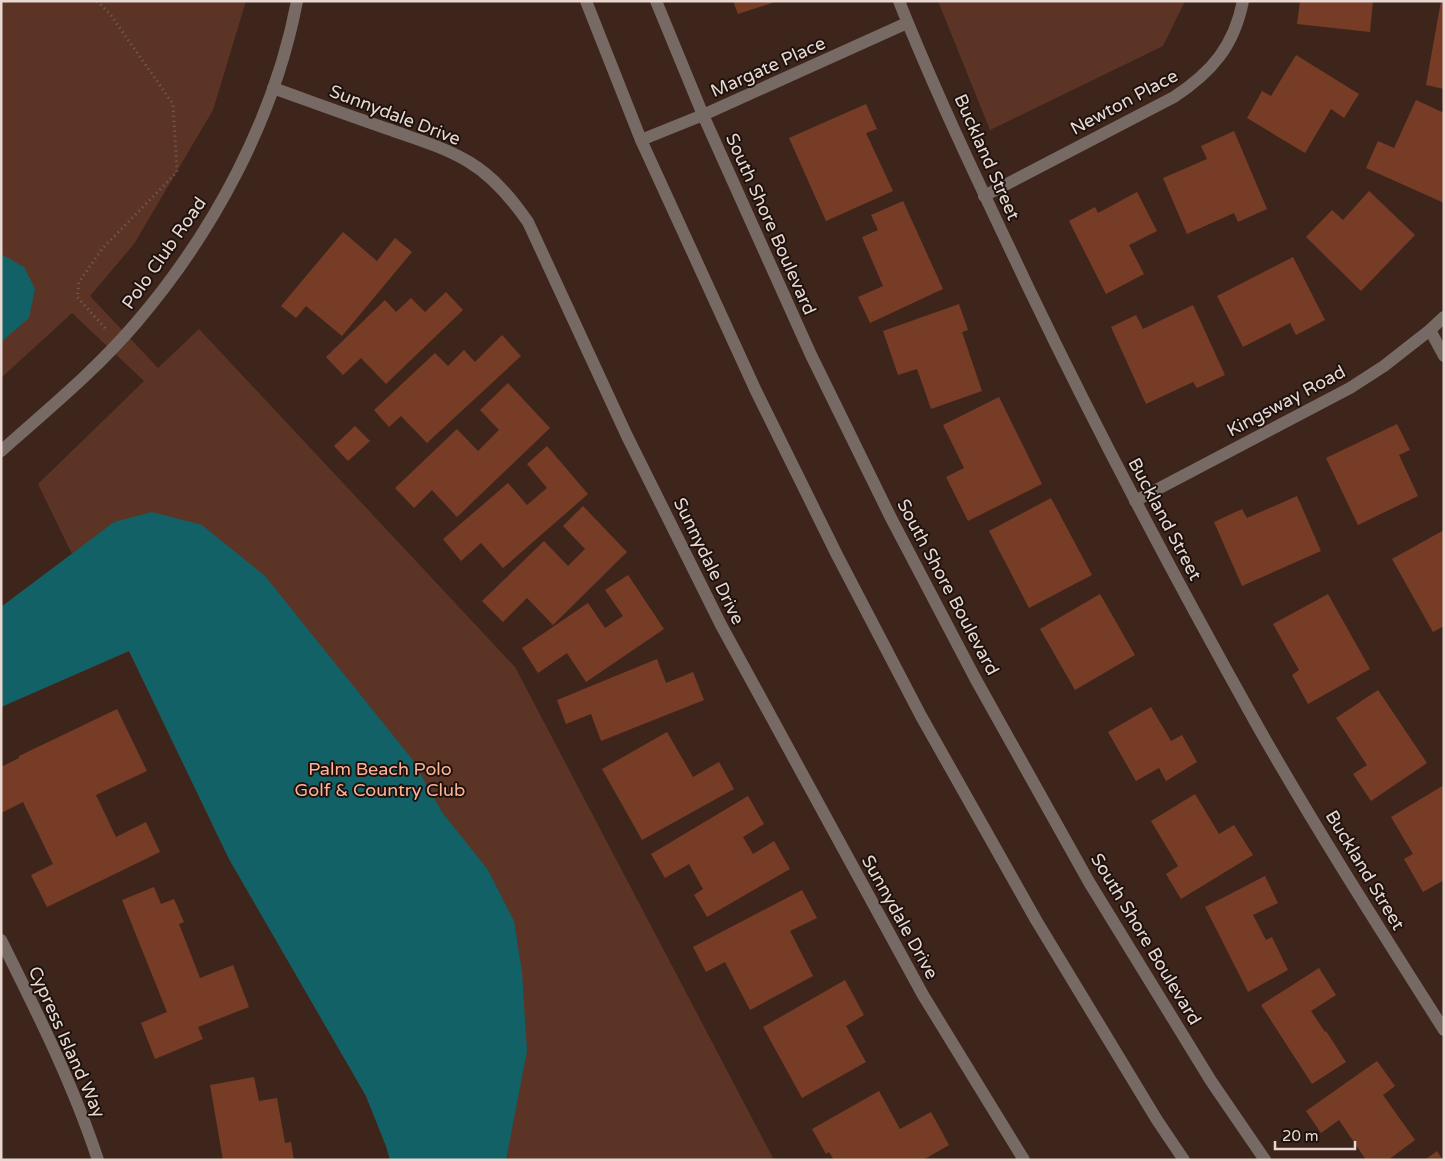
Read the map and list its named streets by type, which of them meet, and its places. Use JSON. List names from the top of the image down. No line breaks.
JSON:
{"streets":{"street":["Margate Place","Newton Place","Sunnydale Drive","Buckland Street","South Shore Boulevard","Polo Club Road","Kingsway Road","Cypress Island Way"]},"crossings":[["Margate Place","Buckland Street"],["Margate Place","South Shore Boulevard"],["Newton Place","Buckland Street"],["Sunnydale Drive","Polo Club Road"],["Buckland Street","Kingsway Road"]],"parks":["Palm Beach Polo Golf & Country Club"],"scale_bar":"20 m"}
